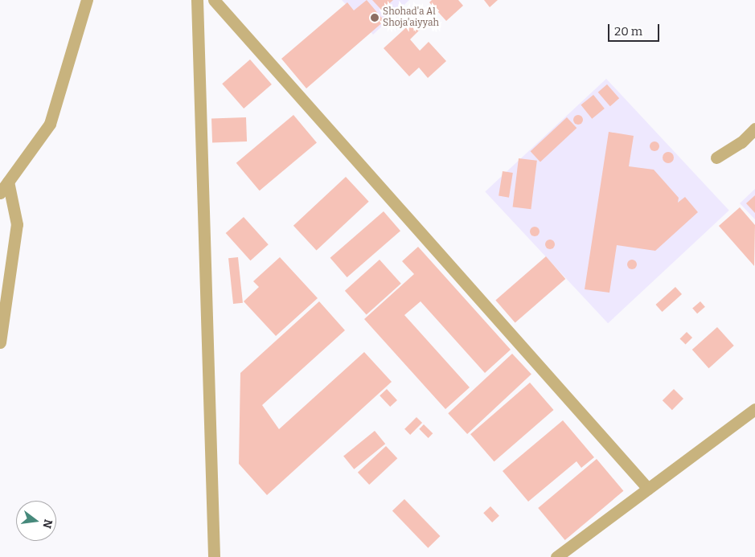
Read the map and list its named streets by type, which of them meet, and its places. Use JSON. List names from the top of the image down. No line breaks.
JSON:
{"places":["Shohad'a Al Shoja'aiyyah"],"scale_bar":"20 m","north":"right"}
